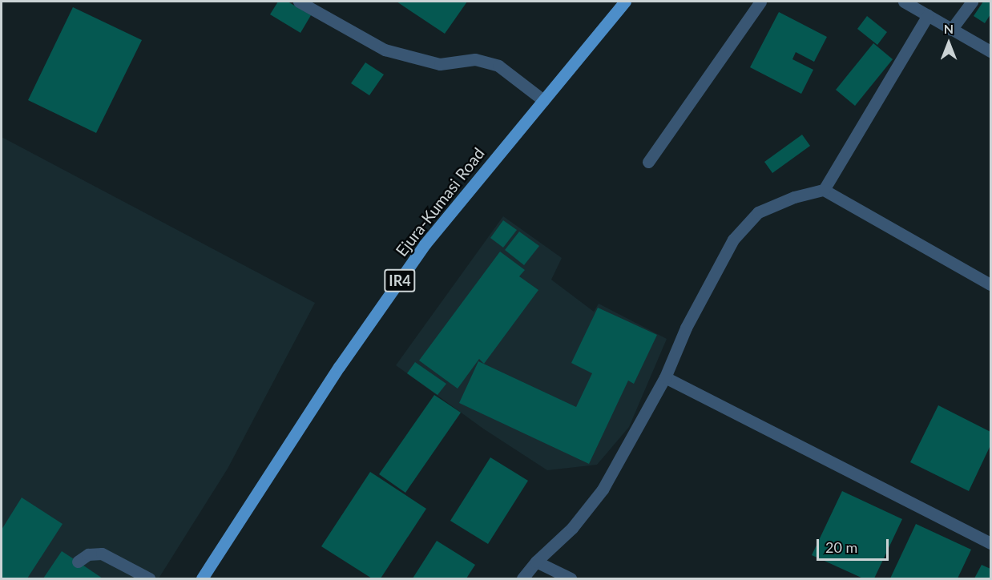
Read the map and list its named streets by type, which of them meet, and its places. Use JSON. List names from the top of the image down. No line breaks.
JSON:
{"streets":{"main road":["Ejura-Kumasi Road","IR4"]},"scale_bar":"20 m","north":"top"}
